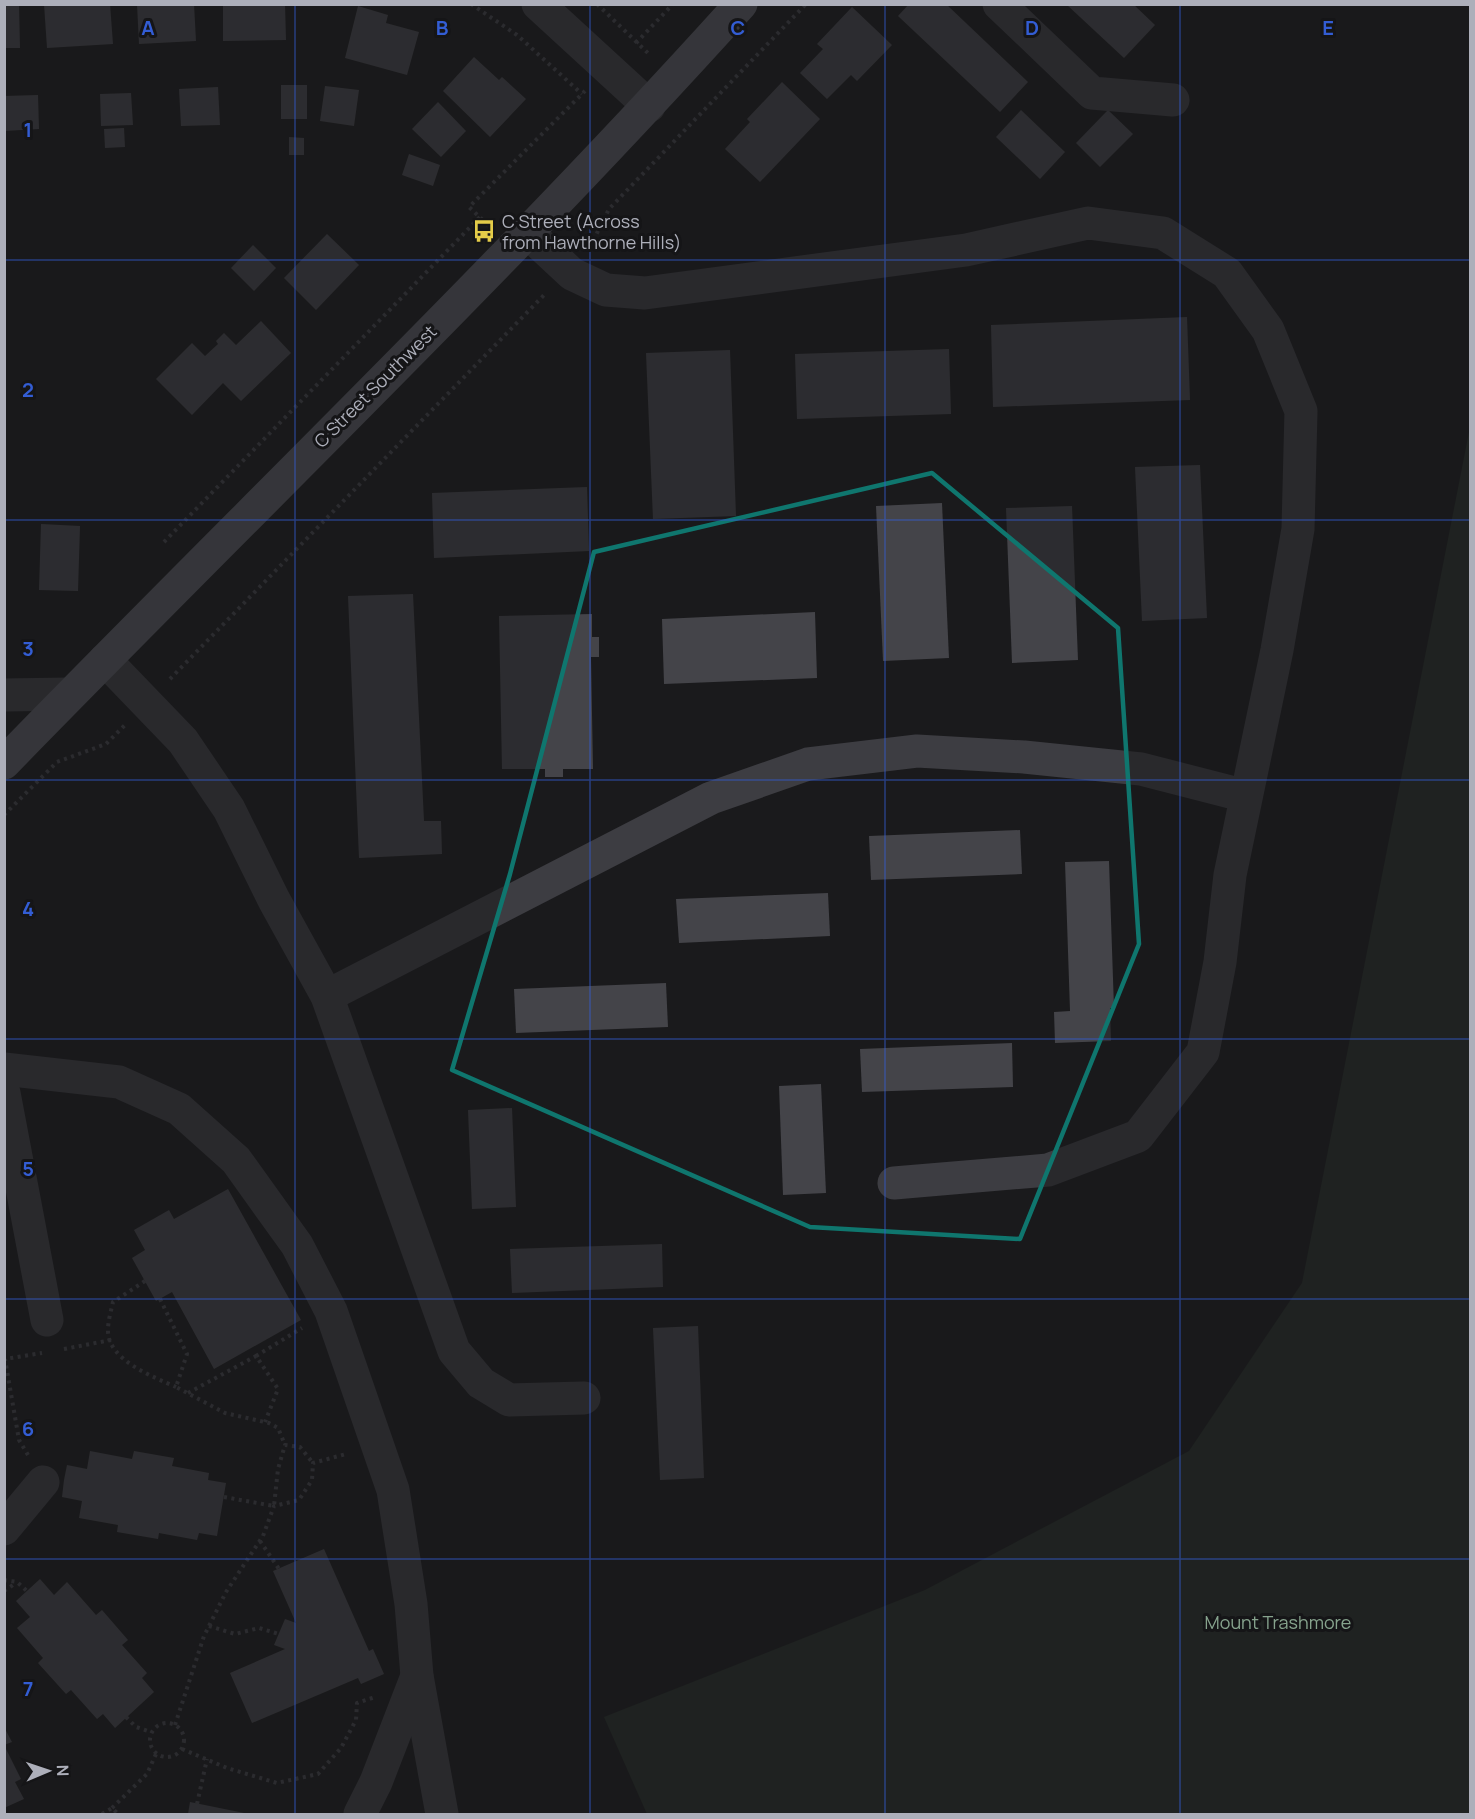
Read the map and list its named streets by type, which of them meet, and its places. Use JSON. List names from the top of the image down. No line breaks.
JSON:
{"streets":{"main road":["C Street Southwest"]},"parks":["Mount Trashmore"],"places":{"bus stop":["C Street (Across from Hawthorne Hills)"]},"north":"right","grid":{"columns":["A","B","C","D","E"],"rows":["1","2","3","4","5","6","7"]}}
